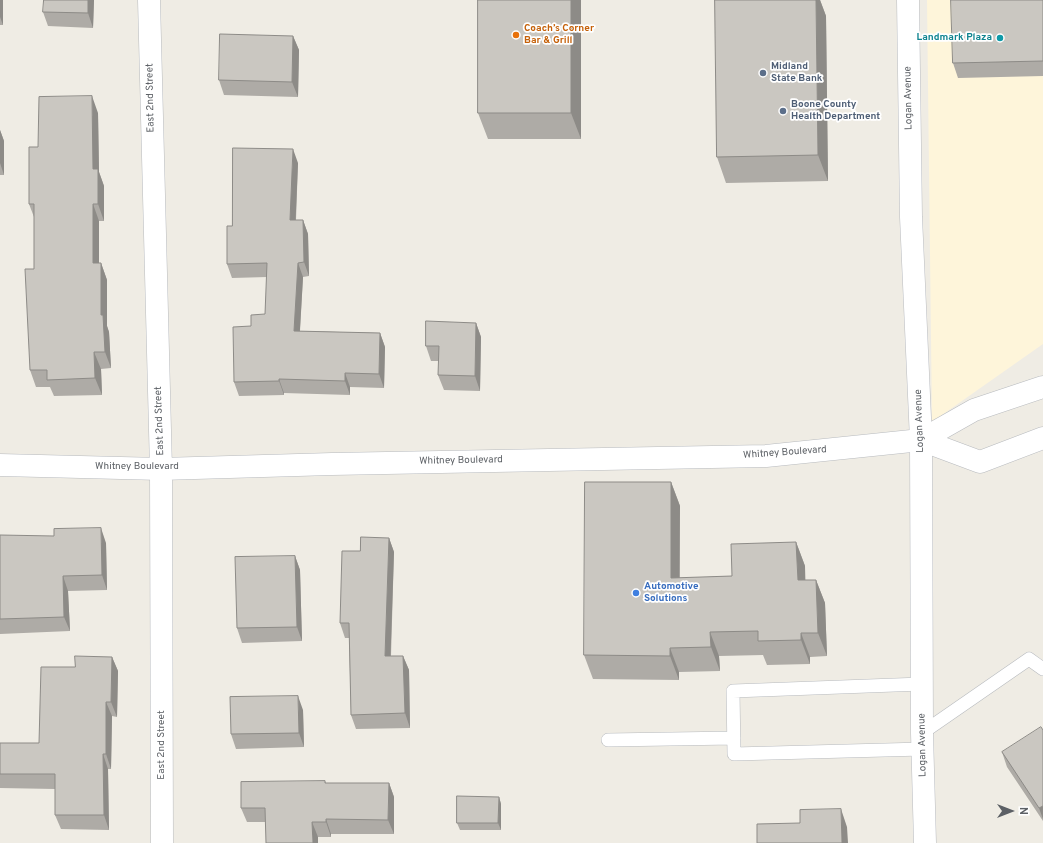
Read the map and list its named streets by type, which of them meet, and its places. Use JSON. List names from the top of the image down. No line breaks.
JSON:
{"streets":{"street":["East 2nd Street","Logan Avenue","Whitney Boulevard"]},"crossings":[["East 2nd Street","Whitney Boulevard"],["Logan Avenue","Whitney Boulevard"]],"places":["Coach’s Corner Bar & Grill","Landmark Plaza","Midland State Bank","Boone County Health Department","Automotive Solutions"],"north":"right"}
